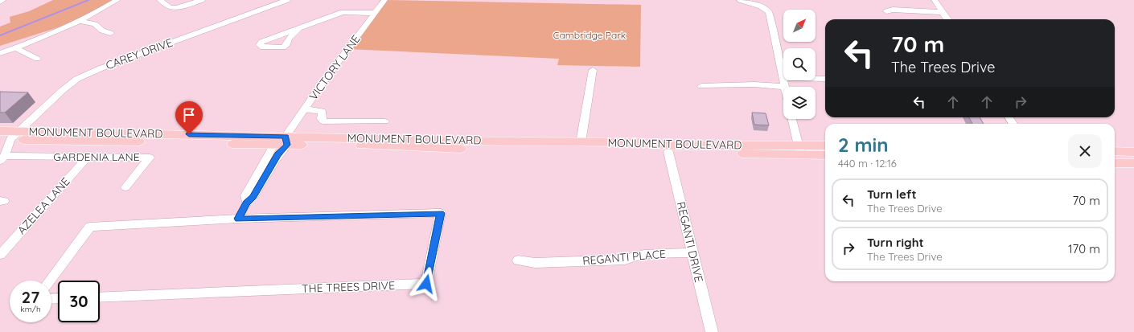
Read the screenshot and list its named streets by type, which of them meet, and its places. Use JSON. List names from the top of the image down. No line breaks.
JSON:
{"streets":{"main road":["MONUMENT BOULEVARD"],"street":["CAREY DRIVE","VICTORY LANE","GARDENIA LANE","AZELEA LANE","REGANTI DRIVE","REGANTI PLACE","THE TREES DRIVE"]},"crossings":[["CAREY DRIVE","MONUMENT BOULEVARD"],["VICTORY LANE","MONUMENT BOULEVARD"],["MONUMENT BOULEVARD","REGANTI DRIVE"],["GARDENIA LANE","AZELEA LANE"],["REGANTI DRIVE","REGANTI PLACE"]],"parks":["Cambridge Park"],"north":"top right","page":{"turn":["70 m","The Trees Drive"],"heading":["2 min","440 m · 12:16"],"list":[{"name":"Turn left","note":"The Trees Drive","value":"70 m"},{"name":"Turn right","note":"The Trees Drive","value":"170 m"}],"speed":"27 km/h","limit":"30"}}
